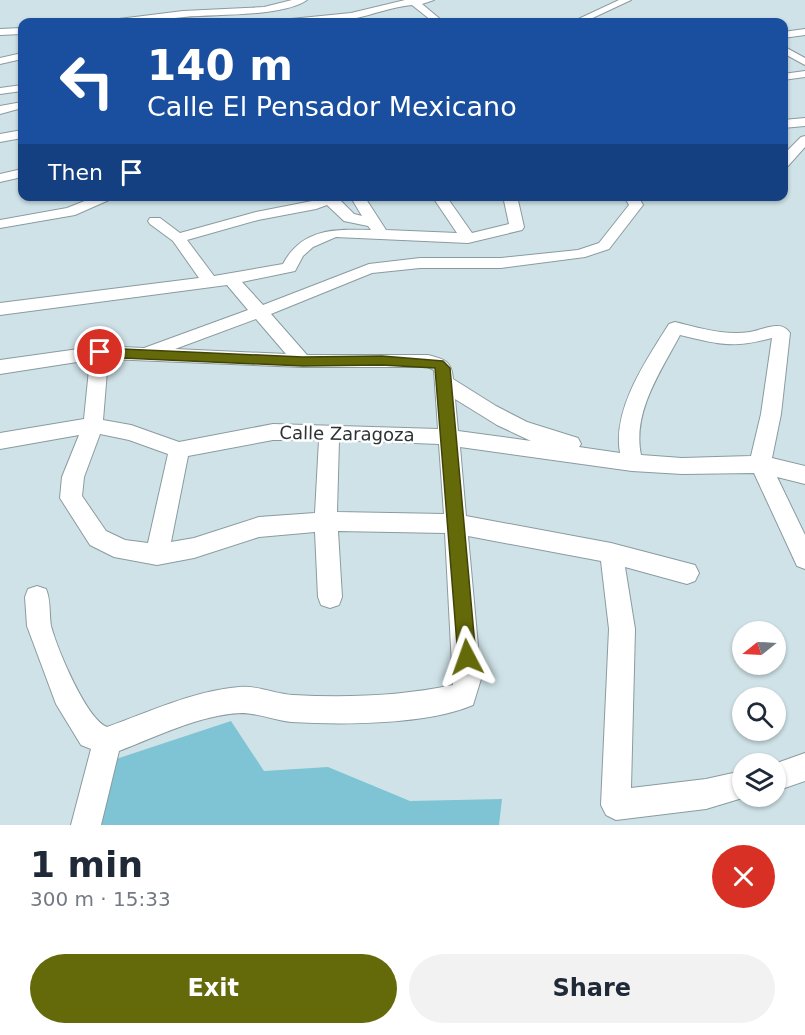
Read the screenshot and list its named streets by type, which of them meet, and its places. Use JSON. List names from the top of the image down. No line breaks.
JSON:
{"streets":{"street":["Calle Zaragoza"]},"north":"left","page":{"turn":["140 m","Calle El Pensador Mexicano"],"then":"Then","heading":["1 min","300 m · 15:33"],"buttons":["Exit","Share"]}}
